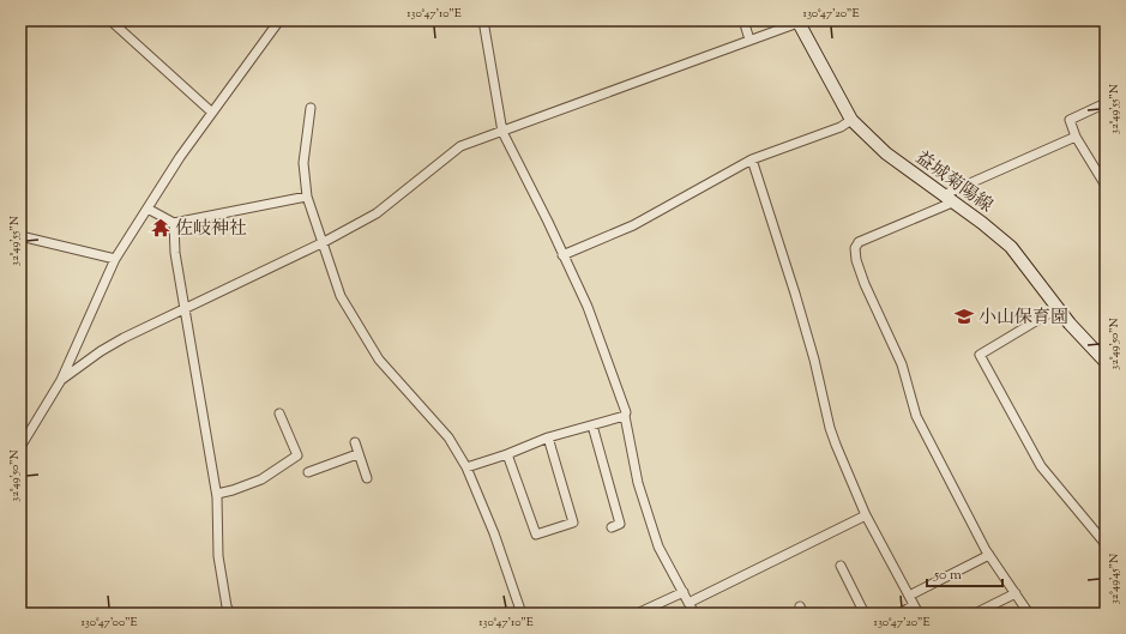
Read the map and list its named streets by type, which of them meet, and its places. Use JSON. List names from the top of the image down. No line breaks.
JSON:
{"streets":{"main road":["益城菊陽線"]},"places":{"temple":["佐岐神社"],"school or university":["小山保育園"]},"scale_bar":"50 m","coordinates":["130°47'10\"E","130°47'20\"E","32°49'55\"N","32°49'50\"N","32°49'45\"N","130°47'00\"E"]}
